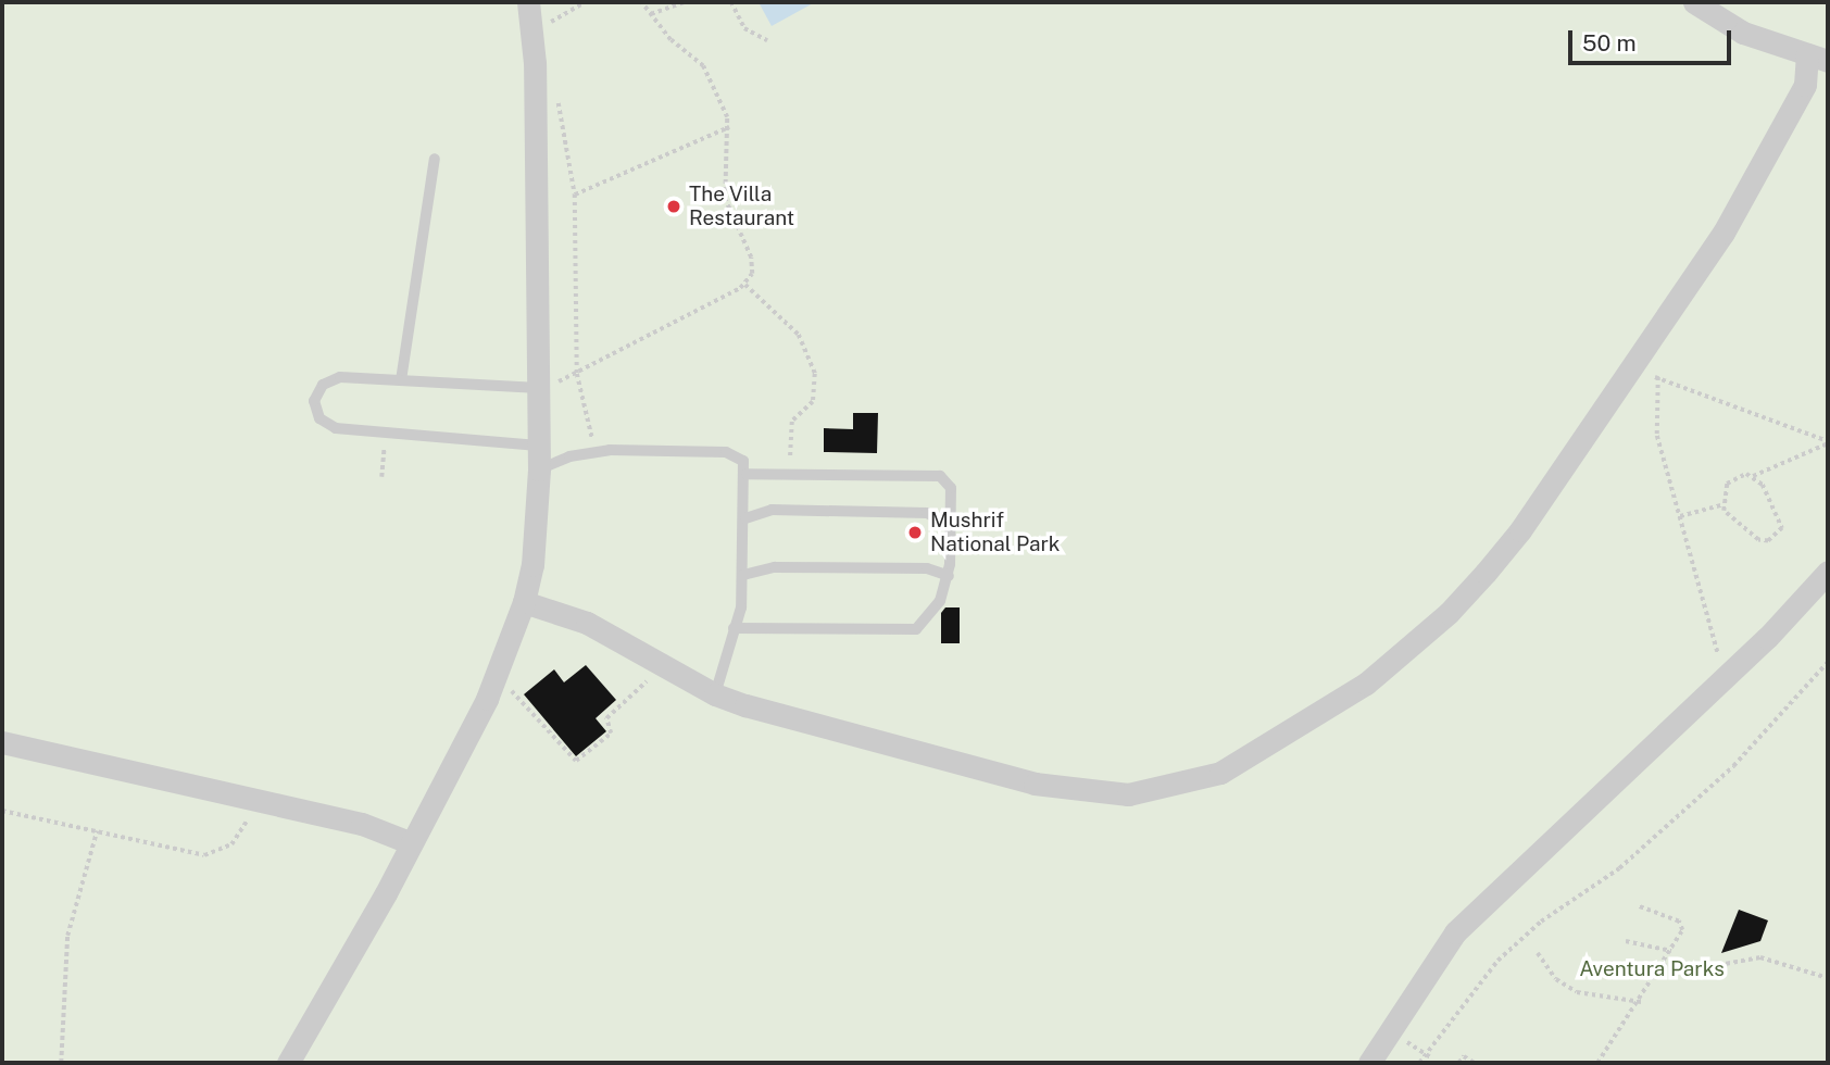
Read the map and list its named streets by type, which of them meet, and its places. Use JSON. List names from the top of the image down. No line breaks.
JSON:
{"parks":["Aventura Parks"],"places":["The Villa Restaurant","Mushrif National Park"],"scale_bar":"50 m"}
